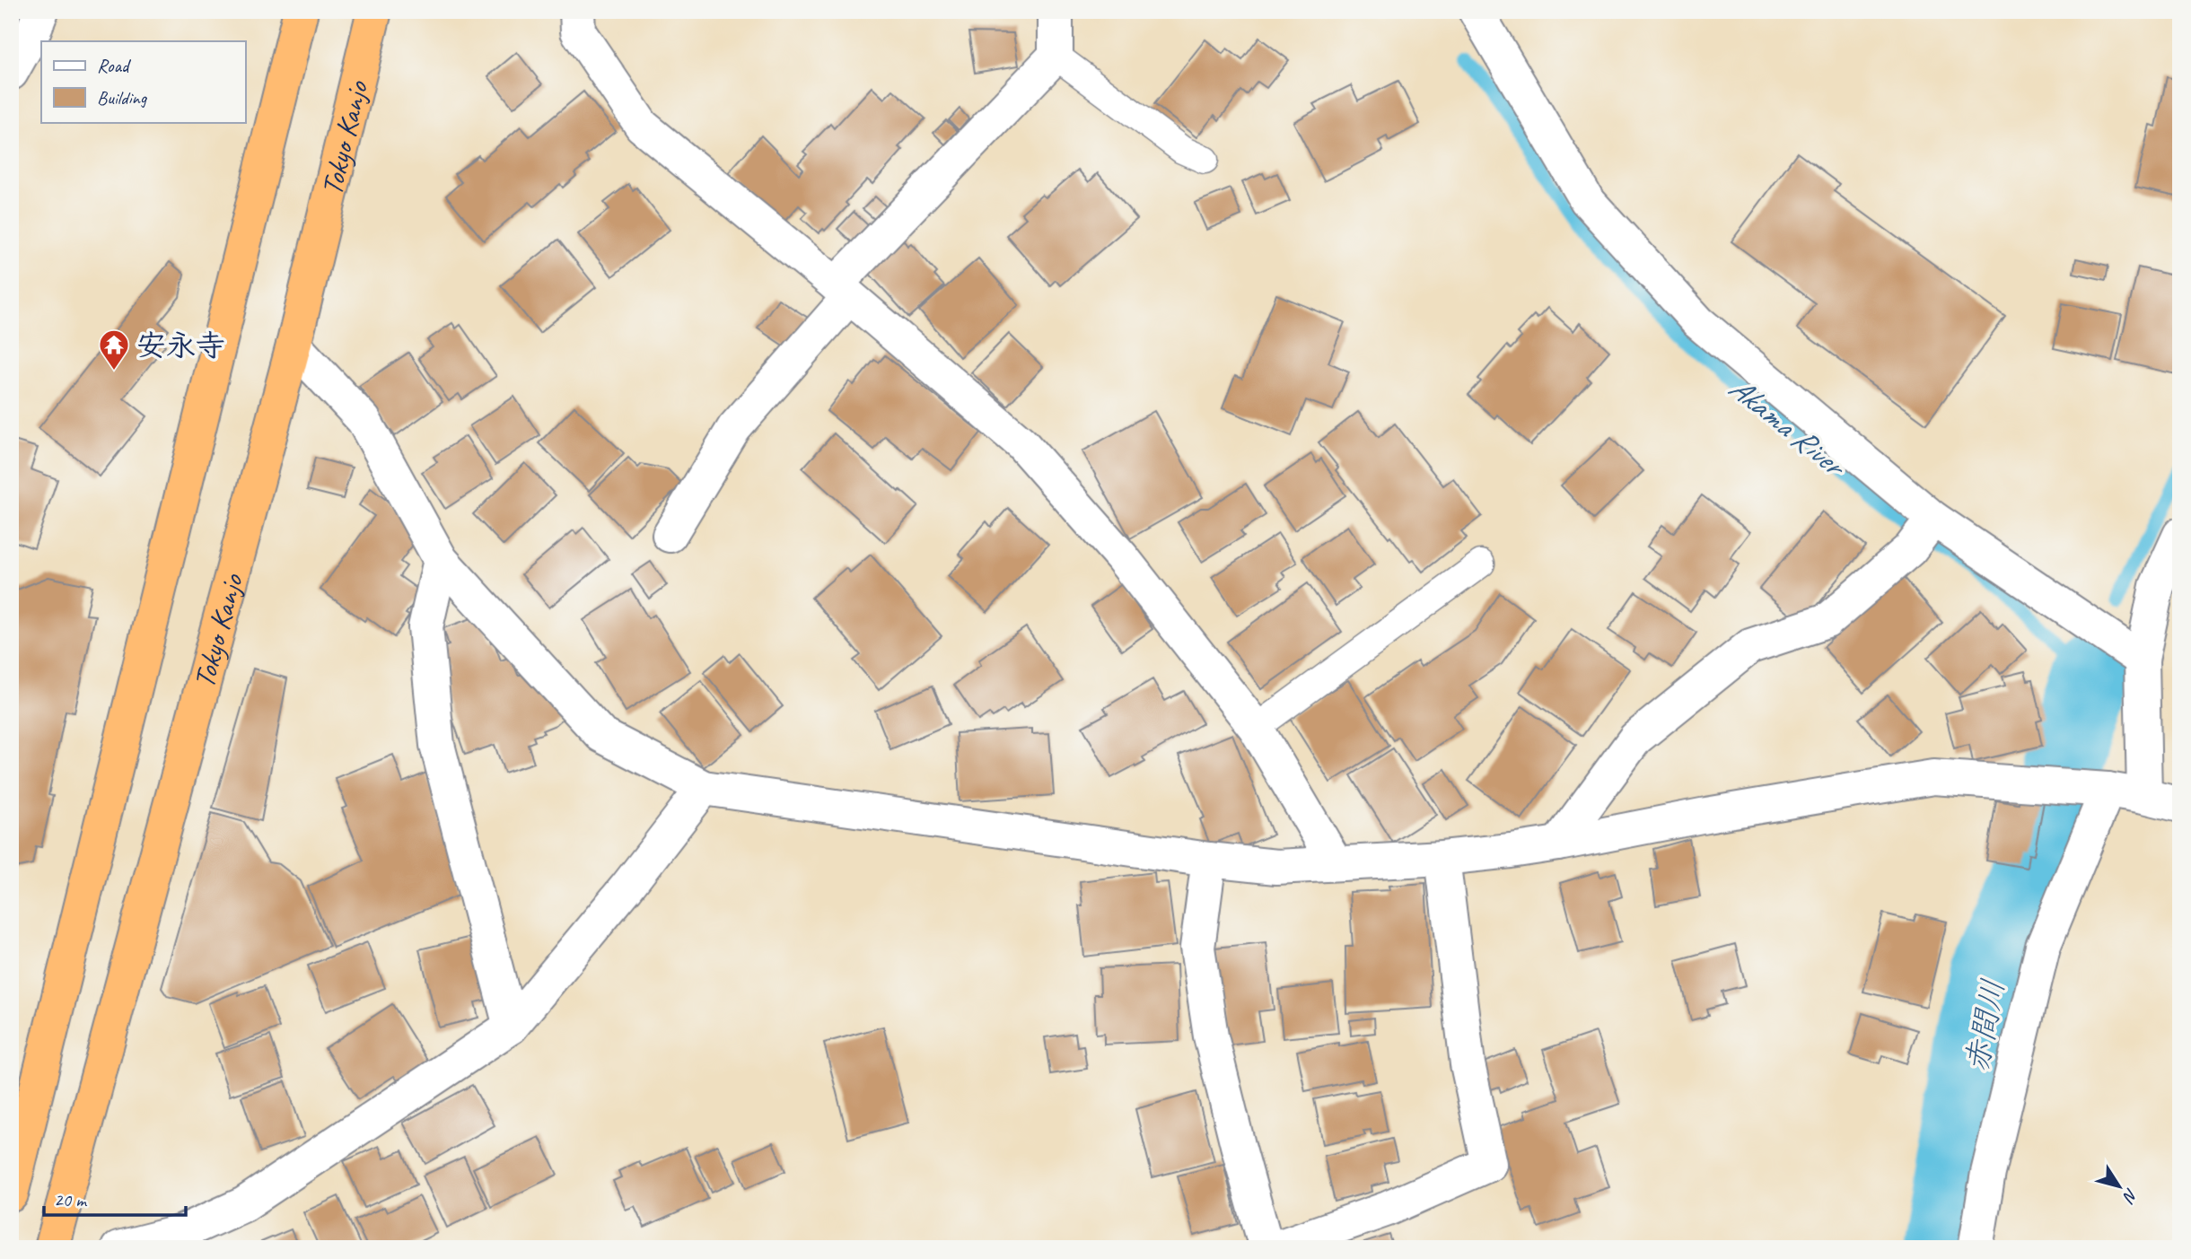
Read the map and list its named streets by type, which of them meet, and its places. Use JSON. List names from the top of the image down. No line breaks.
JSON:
{"streets":{"highway":["Tokyo Kanjo"]},"water":["Akama River","赤間川"],"places":{"temple":["安永寺"]},"legend":["Road","Building"],"scale_bar":"20 m","north":"bottom right"}
